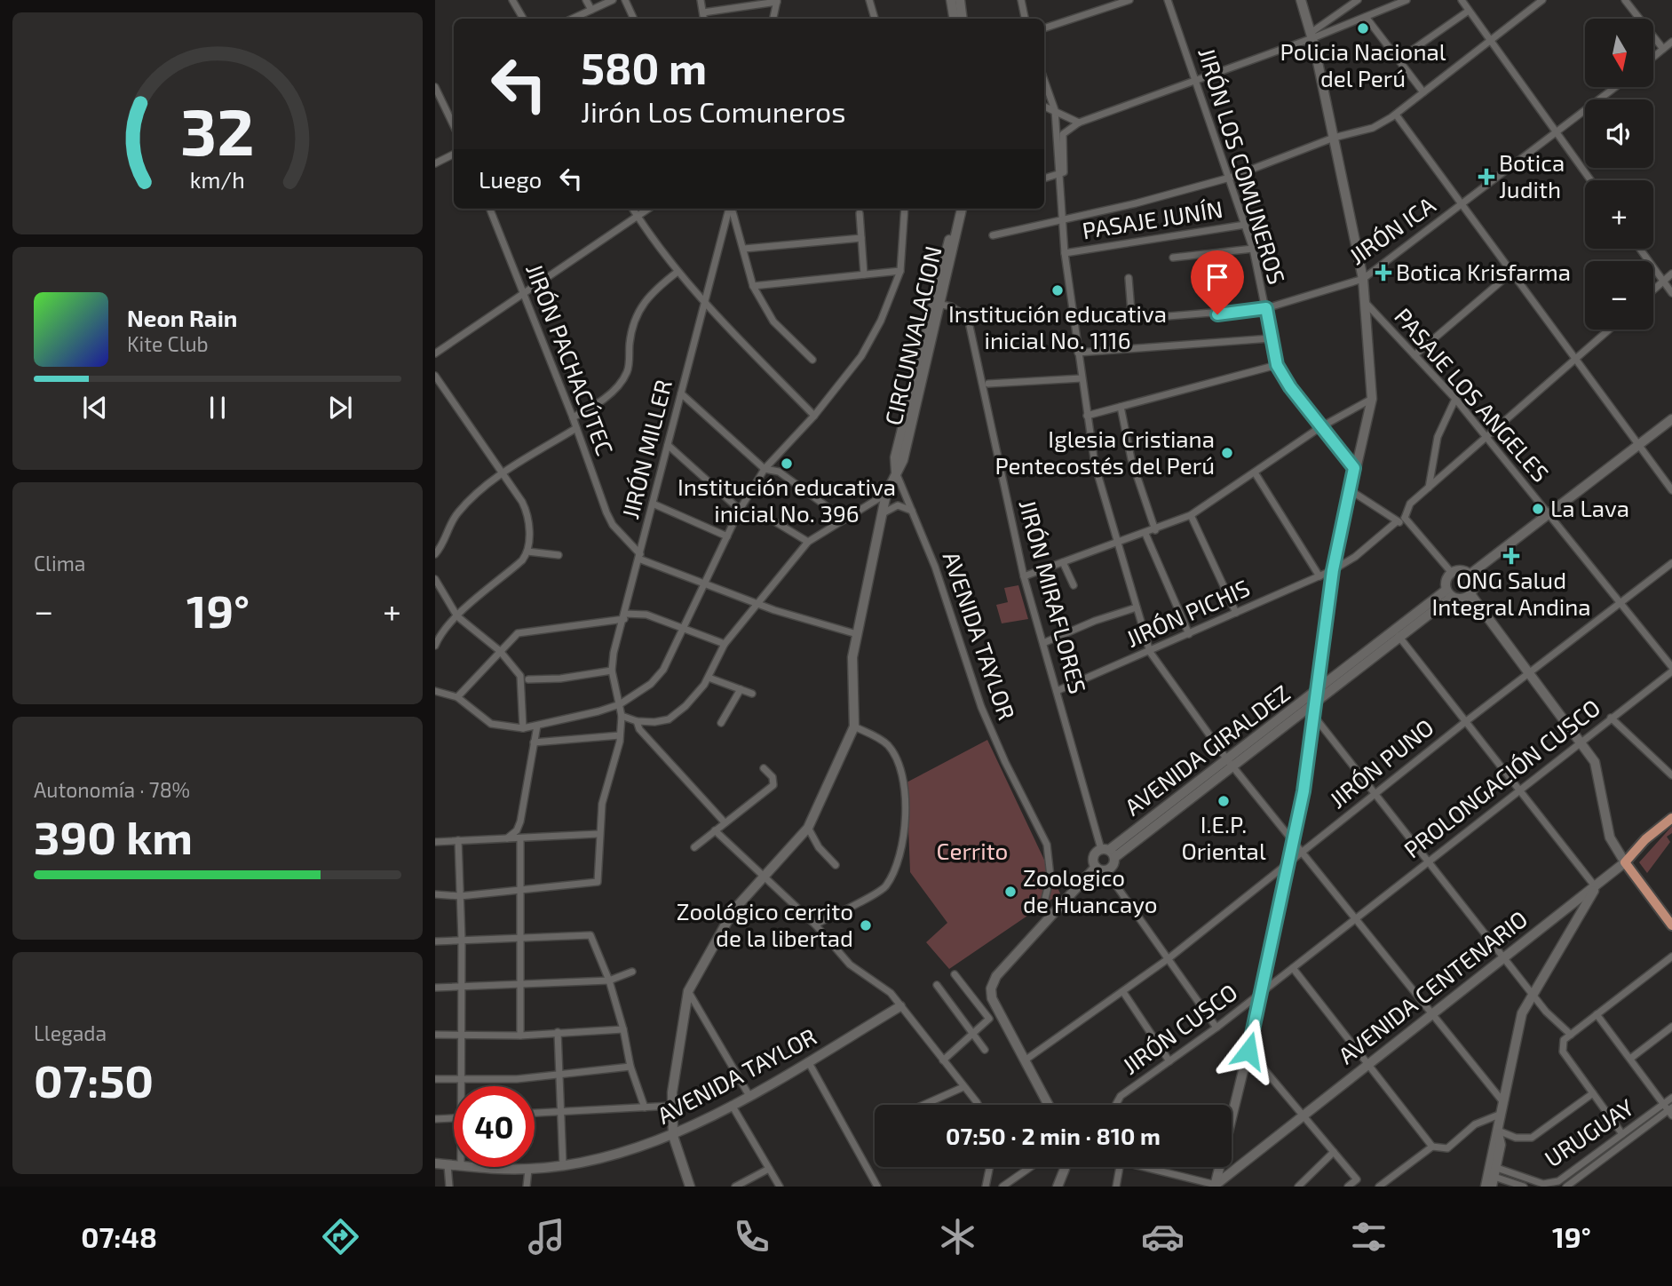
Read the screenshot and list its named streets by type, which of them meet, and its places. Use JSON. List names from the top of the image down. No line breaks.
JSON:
{"streets":{"main road":["AVENIDA CENTENARIO"],"street":["JIRÓN LOS COMUNEROS","PASAJE JUNÍN","JIRÓN ICA","CIRCUNVALACION","JIRÓN PACHACÚTEC","PASAJE LOS ANGELES","JIRÓN MILLER","JIRÓN MIRAFLORES","JIRÓN PICHIS","AVENIDA TAYLOR","AVENIDA GIRALDEZ","JIRÓN PUNO","PROLONGACIÓN CUSCO","JIRÓN CUSCO","URUGUAY"]},"crossings":[["JIRÓN LOS COMUNEROS","PASAJE JUNÍN"],["JIRÓN LOS COMUNEROS","JIRÓN ICA"],["CIRCUNVALACION","JIRÓN MIRAFLORES"],["CIRCUNVALACION","AVENIDA TAYLOR"],["JIRÓN PACHACÚTEC","JIRÓN MILLER"],["PASAJE LOS ANGELES","JIRÓN PUNO"],["PASAJE LOS ANGELES","PROLONGACIÓN CUSCO"],["JIRÓN MIRAFLORES","JIRÓN PICHIS"],["JIRÓN MIRAFLORES","AVENIDA GIRALDEZ"],["AVENIDA TAYLOR","AVENIDA GIRALDEZ"],["AVENIDA GIRALDEZ","JIRÓN PUNO"],["PROLONGACIÓN CUSCO","JIRÓN CUSCO"]],"parks":["Cerrito"],"places":{"other":["Policia Nacional del Perú","Institución educativa inicial No. 1116","Iglesia Cristiana Pentecostés del Perú","Institución educativa inicial No. 396","La Lava","I.E.P. Oriental","Zoologico de Huancayo","Zoológico cerrito de la libertad"],"health":["Botica Judith","Botica Krisfarma","ONG Salud Integral Andina"]},"north":"bottom","page":{"map_buttons":["+","−"],"turn":["580 m","Jirón Los Comuneros"],"then":"Luego","song":["Neon Rain","Kite Club"],"tile":["Clima",["Autonomía · 78%","390 km"],["Llegada","07:50"]],"heat":["−","19°","+"],"limit":"40","trip":"07:50 · 2 min · 810 m","tabs":["07:48","19°"],"gauge":["32","km/h"]}}
